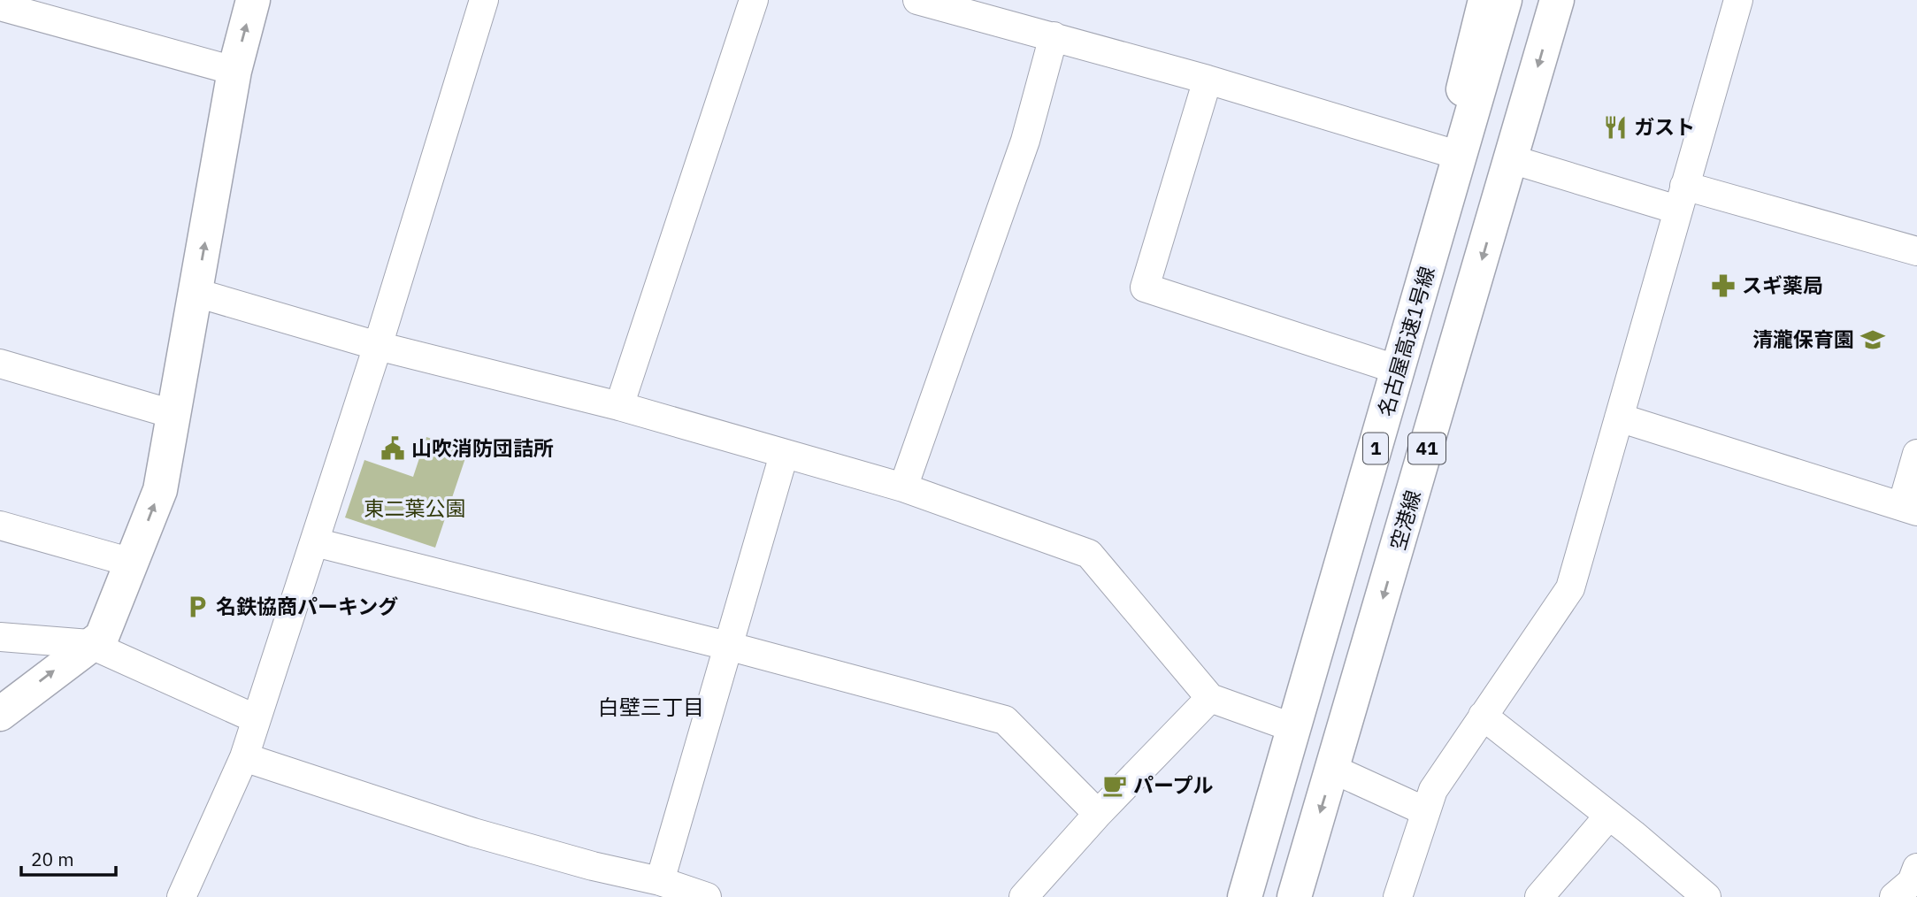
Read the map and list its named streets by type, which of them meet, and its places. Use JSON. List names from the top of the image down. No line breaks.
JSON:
{"streets":{"main road":["名古屋高速1号線","1","41","空港線"]},"districts":["白壁三丁目"],"parks":["東二葉公園"],"places":{"restaurant":["ガスト"],"pharmacy":["スギ薬局"],"school or university":["清瀧保育園"],"public building":["山吹消防団詰所"],"parking":["名鉄協商パーキング"],"cafe":["パープル"]},"scale_bar":"20 m"}
